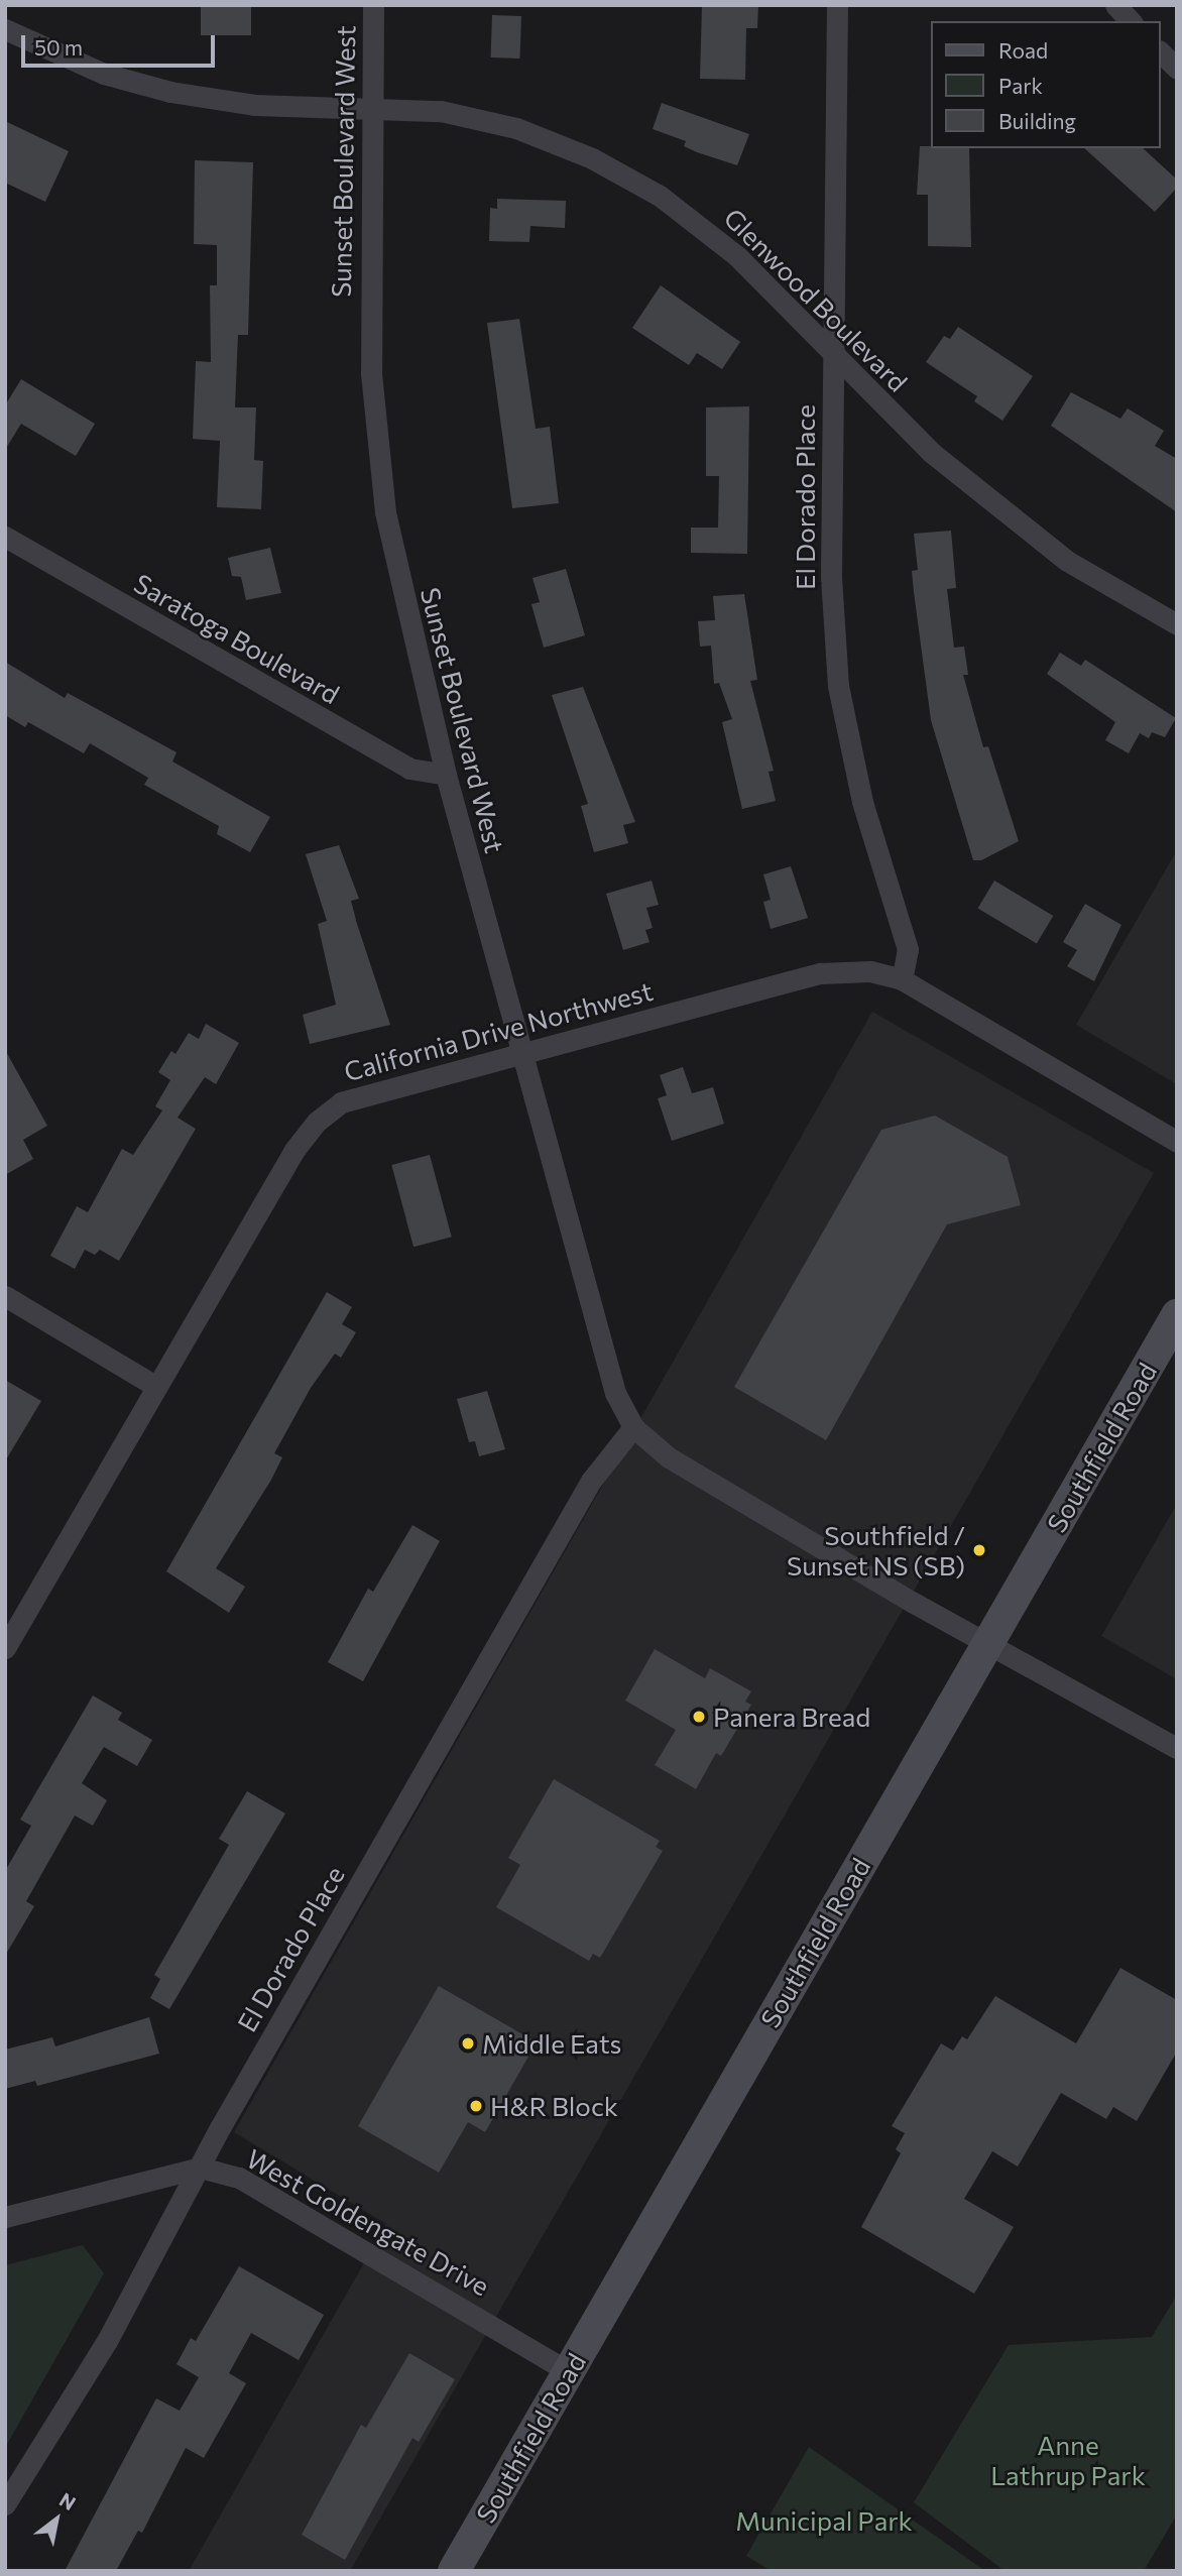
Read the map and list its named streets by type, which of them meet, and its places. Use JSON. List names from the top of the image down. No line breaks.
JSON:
{"streets":{"main road":["Southfield Road"],"street":["Sunset Boulevard West","Glenwood Boulevard","El Dorado Place","Saratoga Boulevard","California Drive Northwest","West Goldengate Drive"]},"crossings":[["Sunset Boulevard West","Glenwood Boulevard"],["Sunset Boulevard West","El Dorado Place"],["Sunset Boulevard West","Saratoga Boulevard"],["Sunset Boulevard West","California Drive Northwest"],["Glenwood Boulevard","El Dorado Place"],["El Dorado Place","California Drive Northwest"],["El Dorado Place","West Goldengate Drive"],["Southfield Road","West Goldengate Drive"]],"parks":["Anne Lathrup Park","Municipal Park"],"places":["Southfield / Sunset NS (SB)","Panera Bread","Middle Eats","H&R Block"],"legend":["Road","Park","Building"],"scale_bar":"50 m","north":"top right"}
